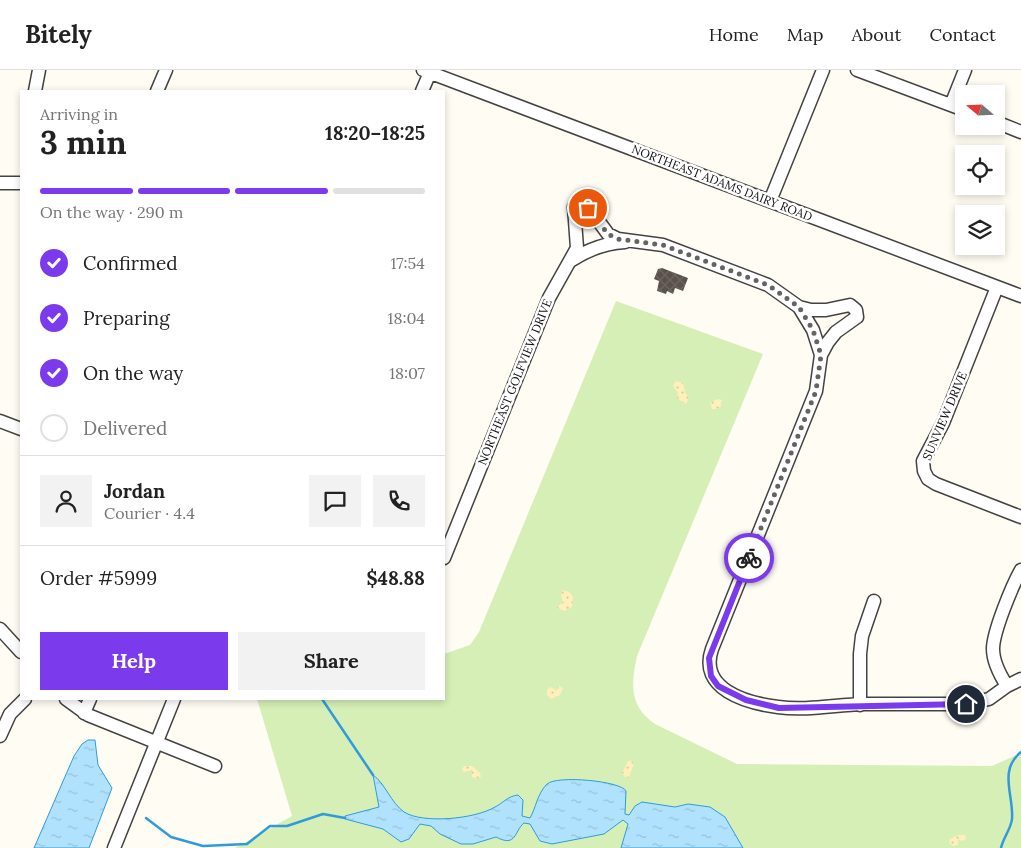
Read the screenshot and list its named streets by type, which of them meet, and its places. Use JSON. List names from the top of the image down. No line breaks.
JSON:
{"streets":{"street":["NORTHEAST ADAMS DAIRY ROAD","NORTHEAST GOLFVIEW DRIVE","SUNVIEW DRIVE"]},"crossings":[["NORTHEAST ADAMS DAIRY ROAD","SUNVIEW DRIVE"]],"north":"left","page":{"header":"Bitely","nav":["Home","Map","About","Contact"],"heading":["3 min","Arriving in","18:20–18:25"],"panel":["Jordan","Courier · 4.4","Order #5999","$48.88"],"bar":"On the way · 290 m","list":[["Confirmed","17:54"],["Preparing","18:04"],["On the way","18:07"],"Delivered"],"buttons":["Help","Share"]}}
